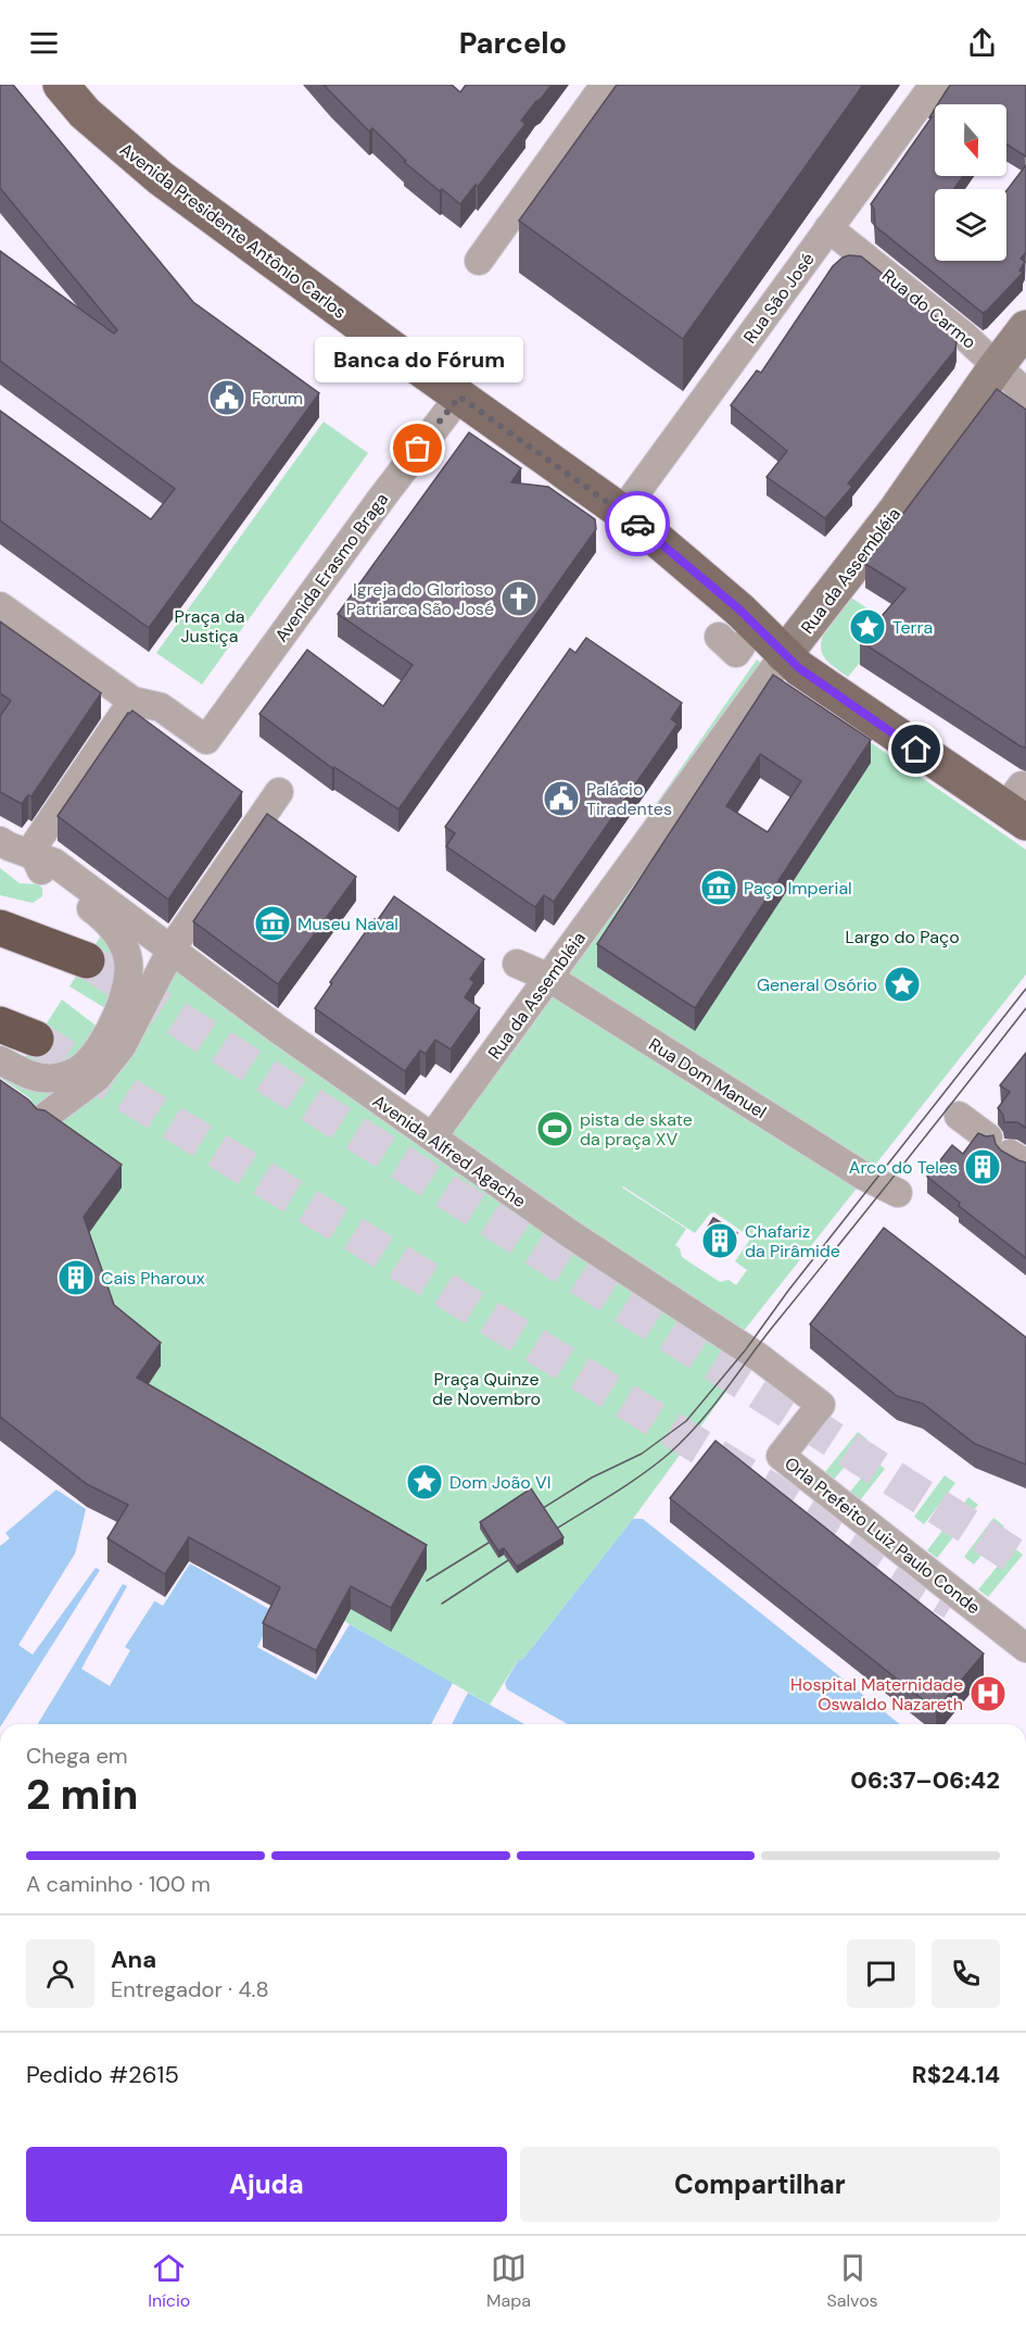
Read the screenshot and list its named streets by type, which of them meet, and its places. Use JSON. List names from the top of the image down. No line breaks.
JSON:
{"streets":{"main road":["Avenida Presidente Antônio Carlos"],"street":["Rua São José","Rua do Carmo","Avenida Erasmo Braga","Rua da Assembléia","Rua Dom Manuel","Avenida Alfred Agache","Orla Prefeito Luiz Paulo Conde"]},"crossings":[["Avenida Presidente Antônio Carlos","Rua São José"],["Avenida Presidente Antônio Carlos","Avenida Erasmo Braga"],["Avenida Presidente Antônio Carlos","Rua da Assembléia"],["Rua São José","Rua do Carmo"],["Rua do Carmo","Rua da Assembléia"],["Rua da Assembléia","Rua Dom Manuel"],["Rua da Assembléia","Avenida Alfred Agache"],["Avenida Alfred Agache","Orla Prefeito Luiz Paulo Conde"]],"parks":["Praça da Justiça","Largo do Paço","Praça Quinze de Novembro"],"places":{"public building":["Forum","Palácio Tiradentes"],"other":["Banca do Fórum"],"church":["Igreja do Glorioso Patriarca São José"],"place":["Terra","General Osório","Dom João VI"],"museum":["Paço Imperial","Museu Naval"],"sports":["pista de skate da praça XV"],"building":["Arco do Teles","Chafariz da Pirâmide","Cais Pharoux"],"hospital":["Hospital Maternidade Oswaldo Nazareth"]},"north":"bottom","page":{"header":"Parcelo","bubble":"Banca do Fórum","heading":["2 min","Chega em","06:37–06:42"],"panel":["Ana","Entregador · 4.8","Pedido #2615","R$24.14"],"bar":"A caminho · 100 m","buttons":["Ajuda","Compartilhar"],"tabs":["Início","Mapa","Salvos"]}}
